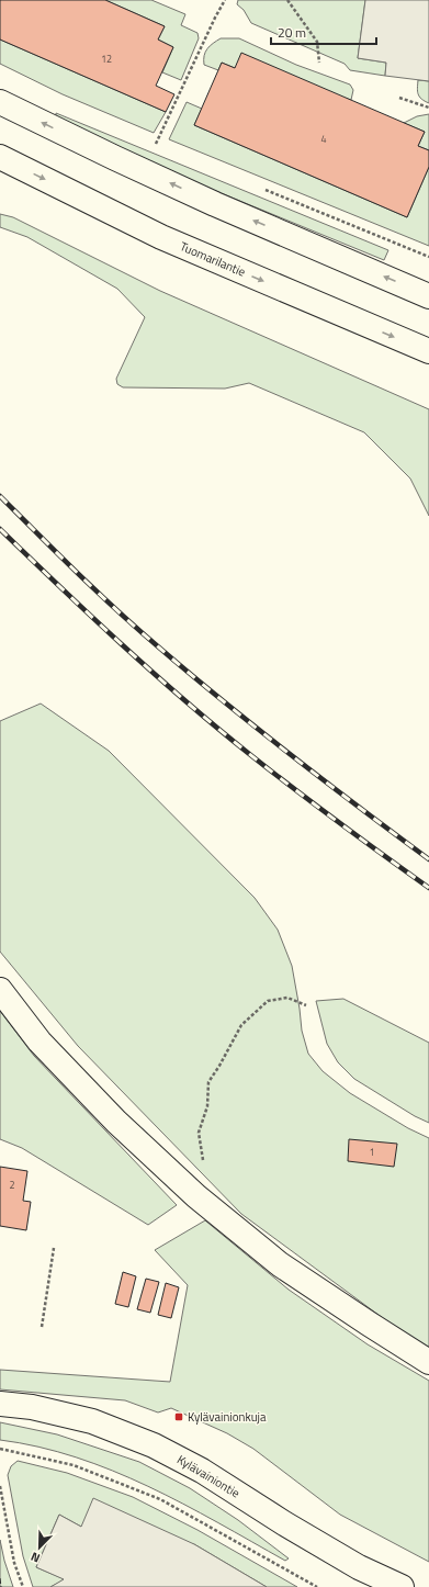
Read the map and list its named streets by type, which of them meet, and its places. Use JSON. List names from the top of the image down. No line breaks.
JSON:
{"streets":{"street":["Tuomarilantie","Kylävainiontie"]},"places":{"transit":["Kylävainionkuja"]},"house_numbers":["12","4","1","2"],"scale_bar":"20 m","north":"bottom left"}
